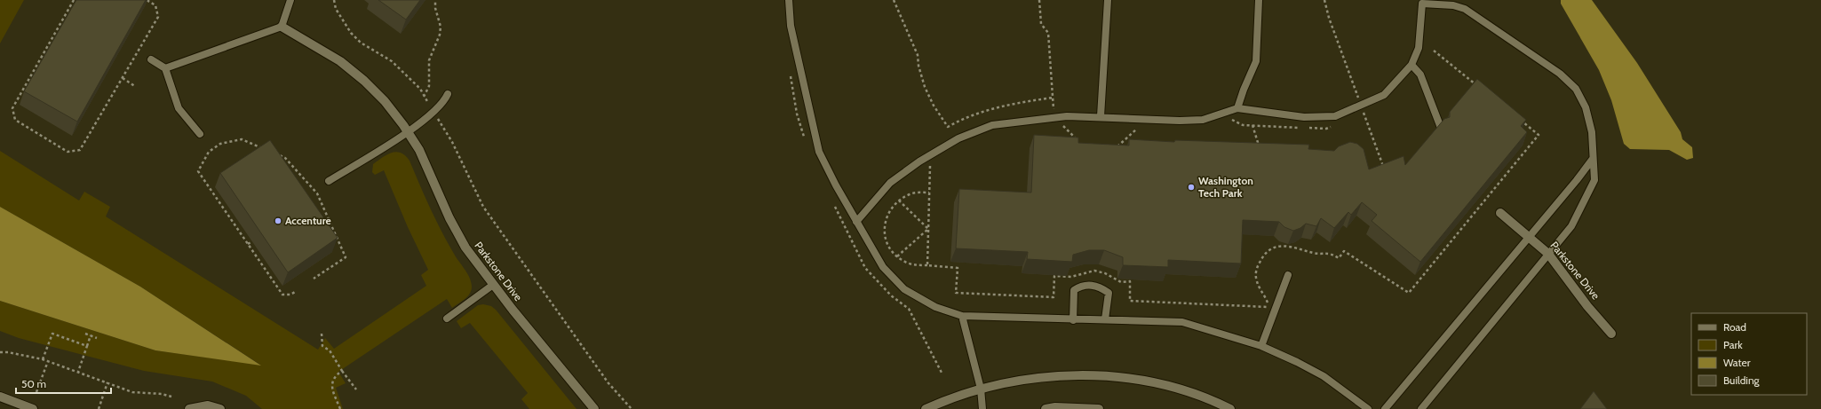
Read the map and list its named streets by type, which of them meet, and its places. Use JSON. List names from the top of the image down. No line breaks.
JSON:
{"streets":{"street":["Parkstone Drive"]},"places":["Washington Tech Park","Accenture"],"legend":["Road","Park","Water","Building"],"scale_bar":"50 m"}
